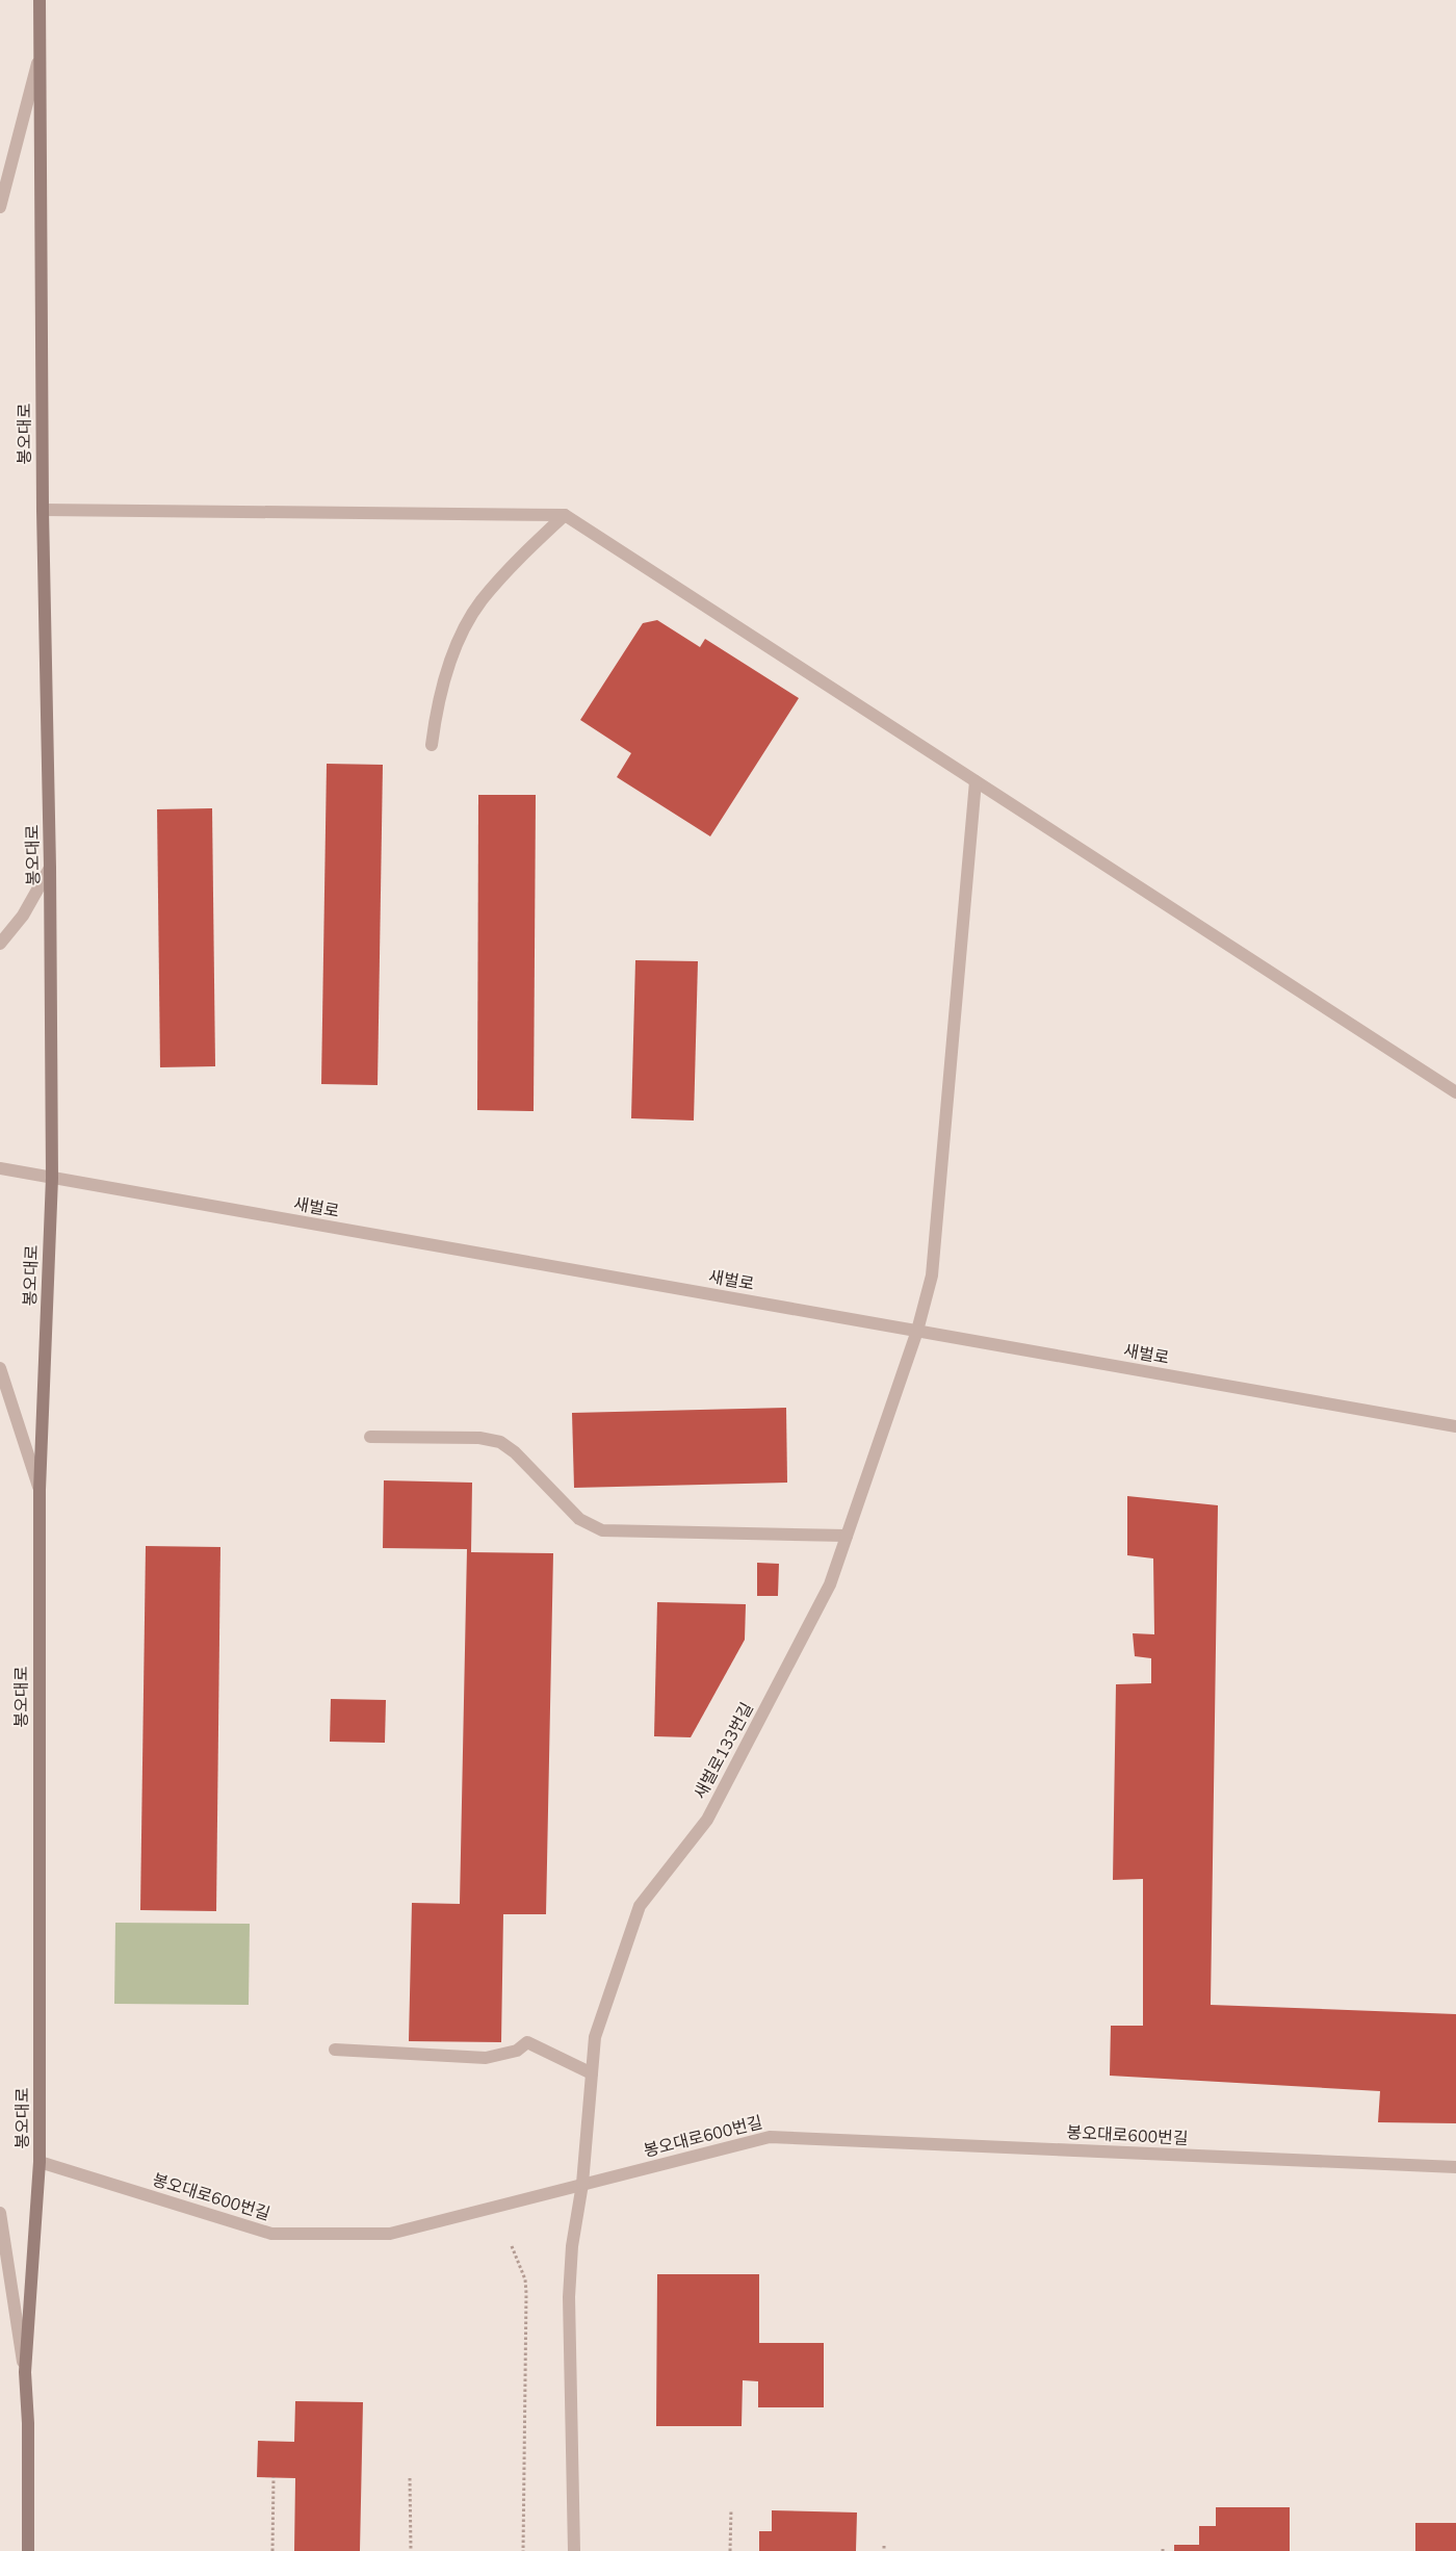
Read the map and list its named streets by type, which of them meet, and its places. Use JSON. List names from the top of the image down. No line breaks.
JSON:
{"streets":{"main road":["봉오대로"],"street":["새벌로","새벌로133번길","봉오대로600번길"]},"crossings":[["봉오대로","새벌로"],["봉오대로","봉오대로600번길"],["새벌로","새벌로133번길"],["새벌로133번길","봉오대로600번길"]]}
